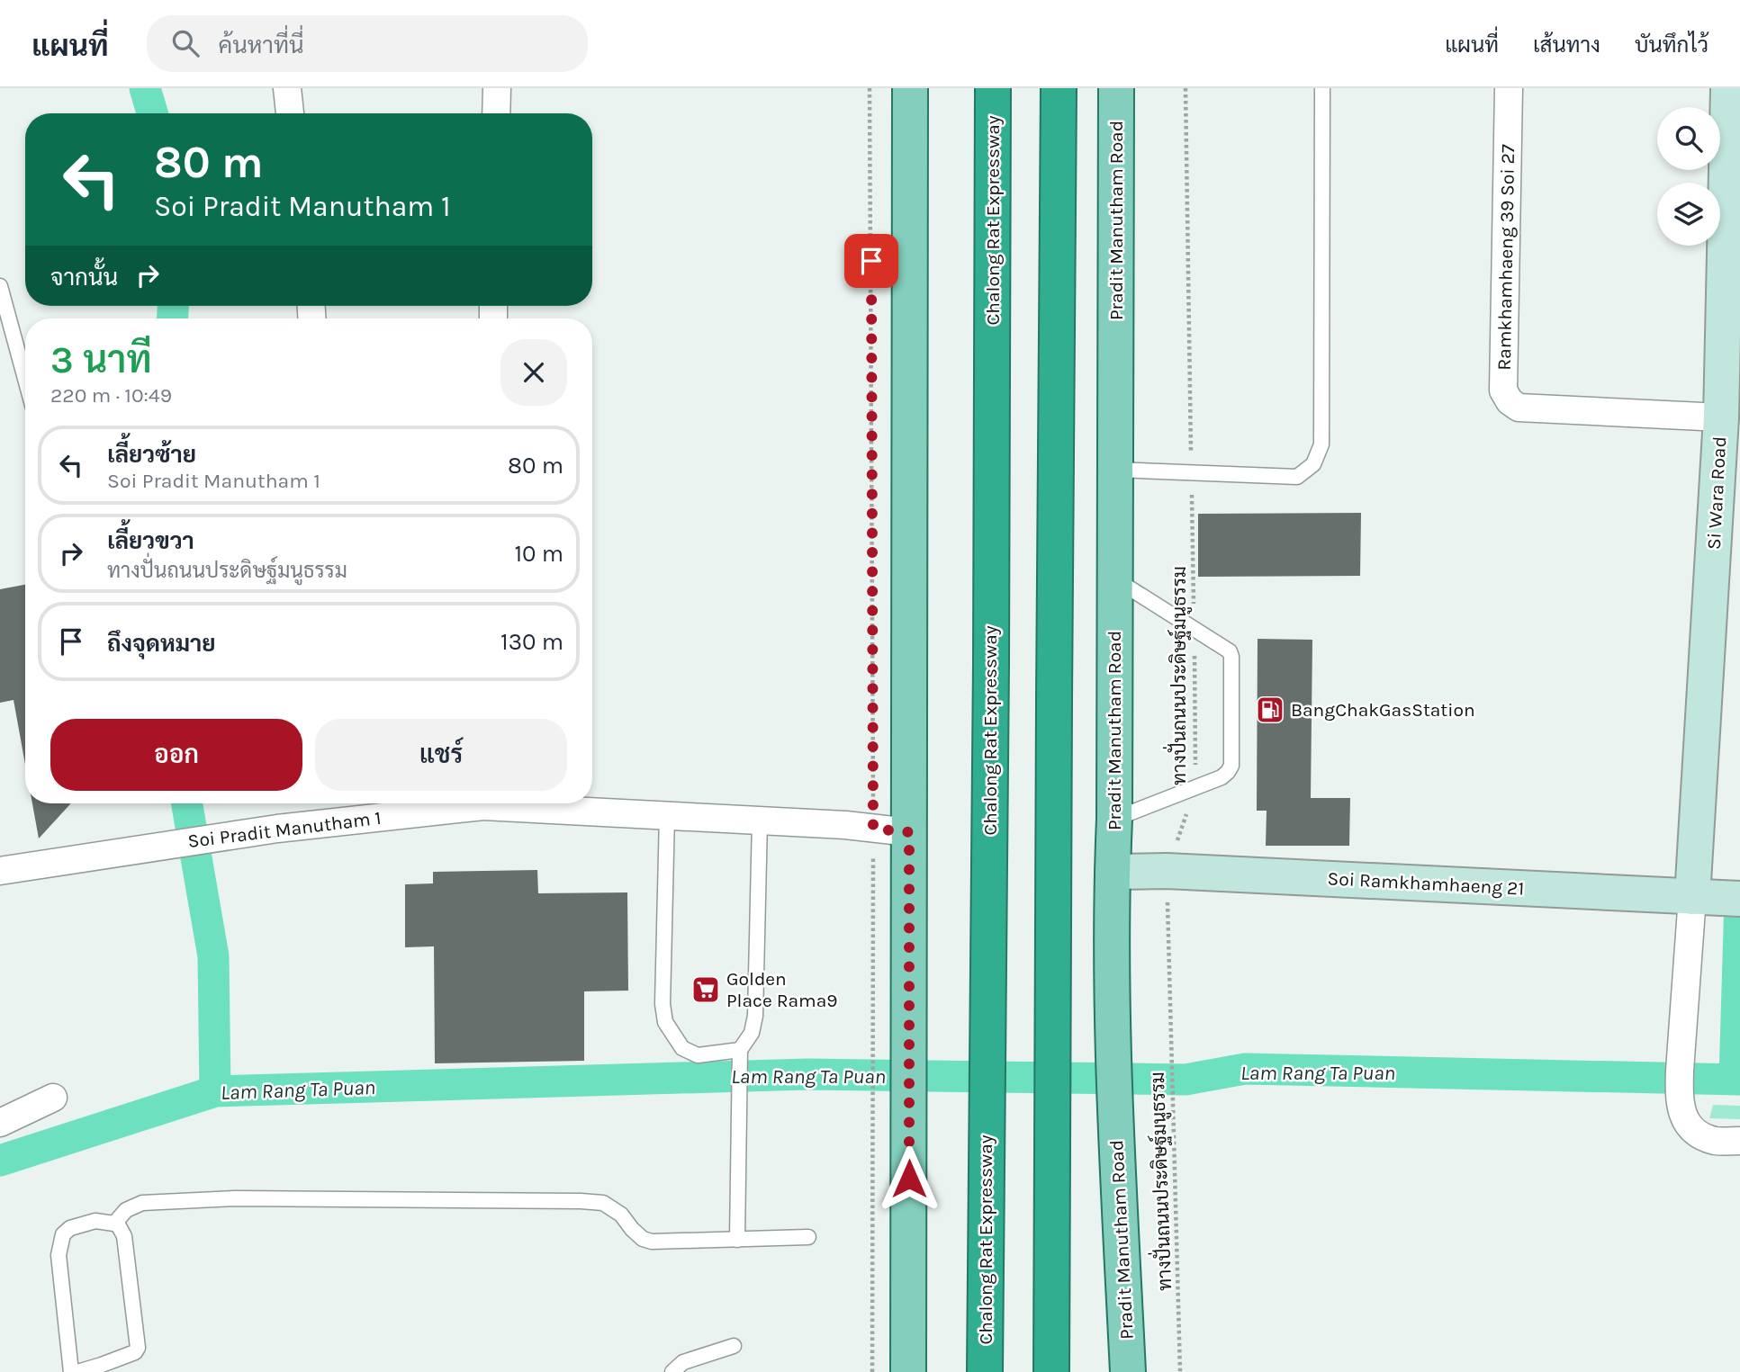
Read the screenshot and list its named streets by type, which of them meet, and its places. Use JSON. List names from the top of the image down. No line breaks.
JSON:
{"streets":{"highway":["Chalong Rat Expressway"],"main road":["Pradit Manutham Road"],"street":["Ramkhamhaeng 39 Soi 27","Si Wara Road","Soi Pradit Manutham 1","Soi Ramkhamhaeng 21"],"path":["ทางปั่นถนนประดิษฐ์มนูธรรม"]},"crossings":[["Pradit Manutham Road","Soi Ramkhamhaeng 21"],["Ramkhamhaeng 39 Soi 27","Si Wara Road"],["Si Wara Road","Soi Ramkhamhaeng 21"],["ทางปั่นถนนประดิษฐ์มนูธรรม","Soi Ramkhamhaeng 21"]],"water":["Lam Rang Ta Puan"],"places":{"fuel station":["BangChakGasStation"],"supermarket":["Golden Place Rama9"]},"page":{"header":"แผนที่","search":"ค้นหาที่นี่","nav":["แผนที่","เส้นทาง","บันทึกไว้"],"turn":["80 m","Soi Pradit Manutham 1"],"then":"จากนั้น","heading":["3 นาที","220 m · 10:49"],"list":[{"name":"เลี้ยวซ้าย","note":"Soi Pradit Manutham 1","value":"80 m"},{"name":"เลี้ยวขวา","note":"ทางปั่นถนนประดิษฐ์มนูธรรม","value":"10 m"},{"name":"ถึงจุดหมาย","value":"130 m"}],"buttons":["ออก","แชร์"]}}
